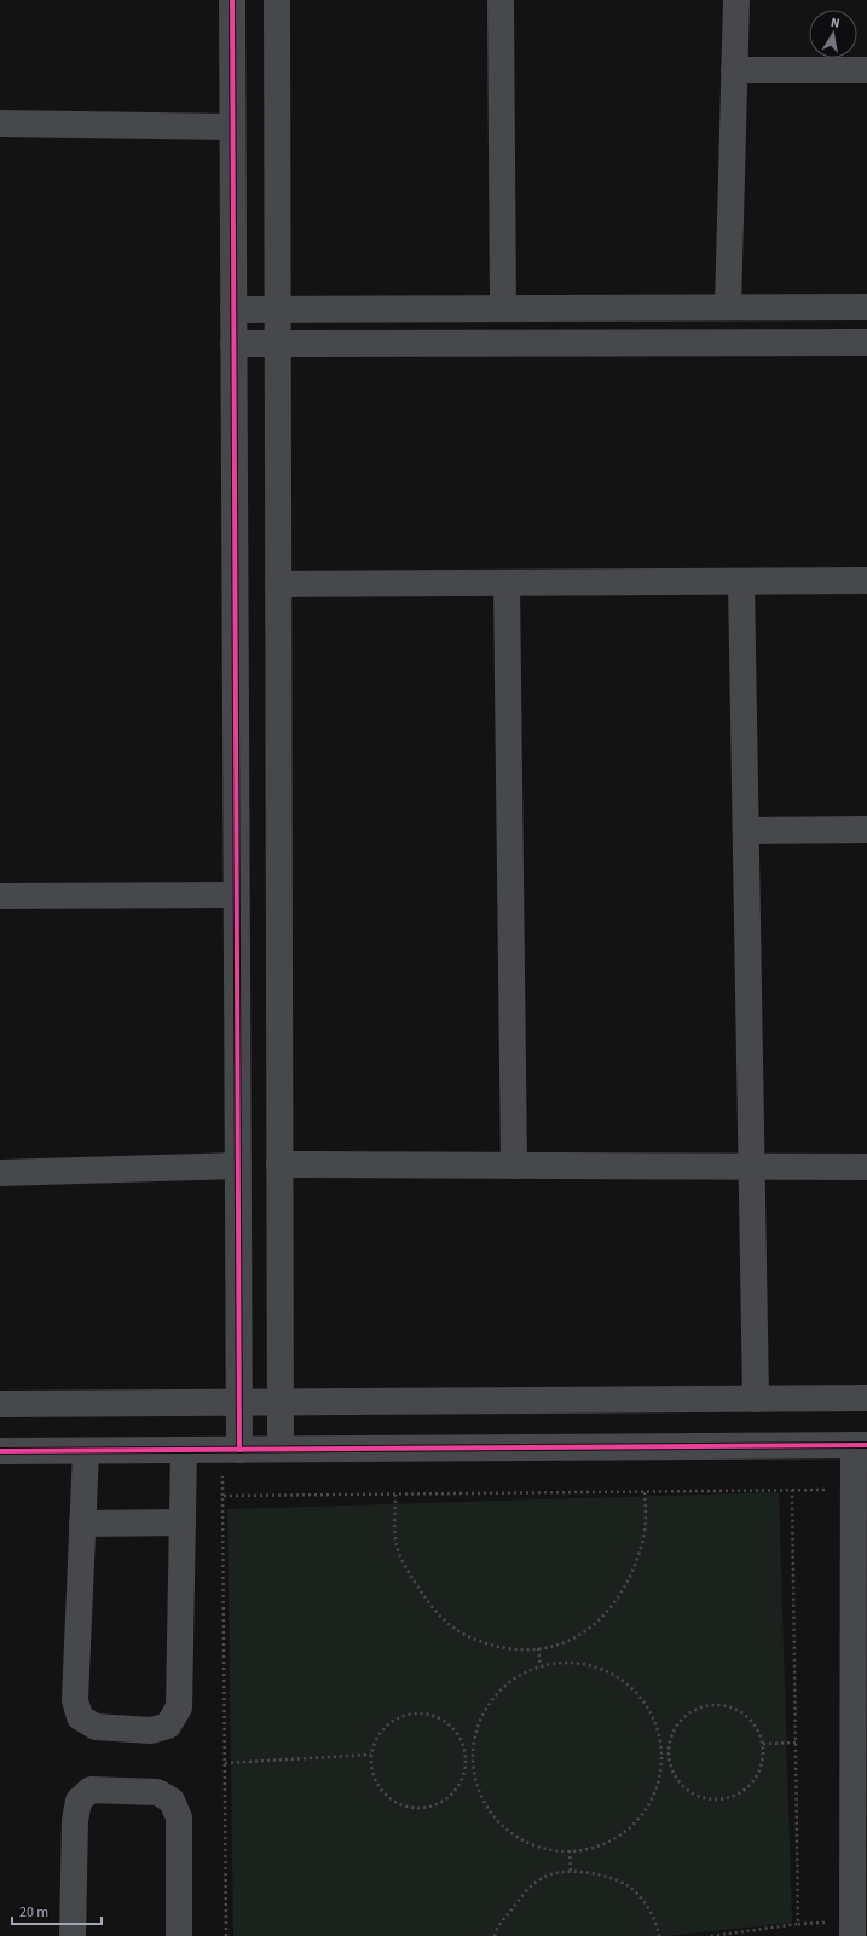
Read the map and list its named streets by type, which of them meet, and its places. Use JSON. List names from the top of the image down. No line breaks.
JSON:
{"scale_bar":"20 m","north":"top"}
